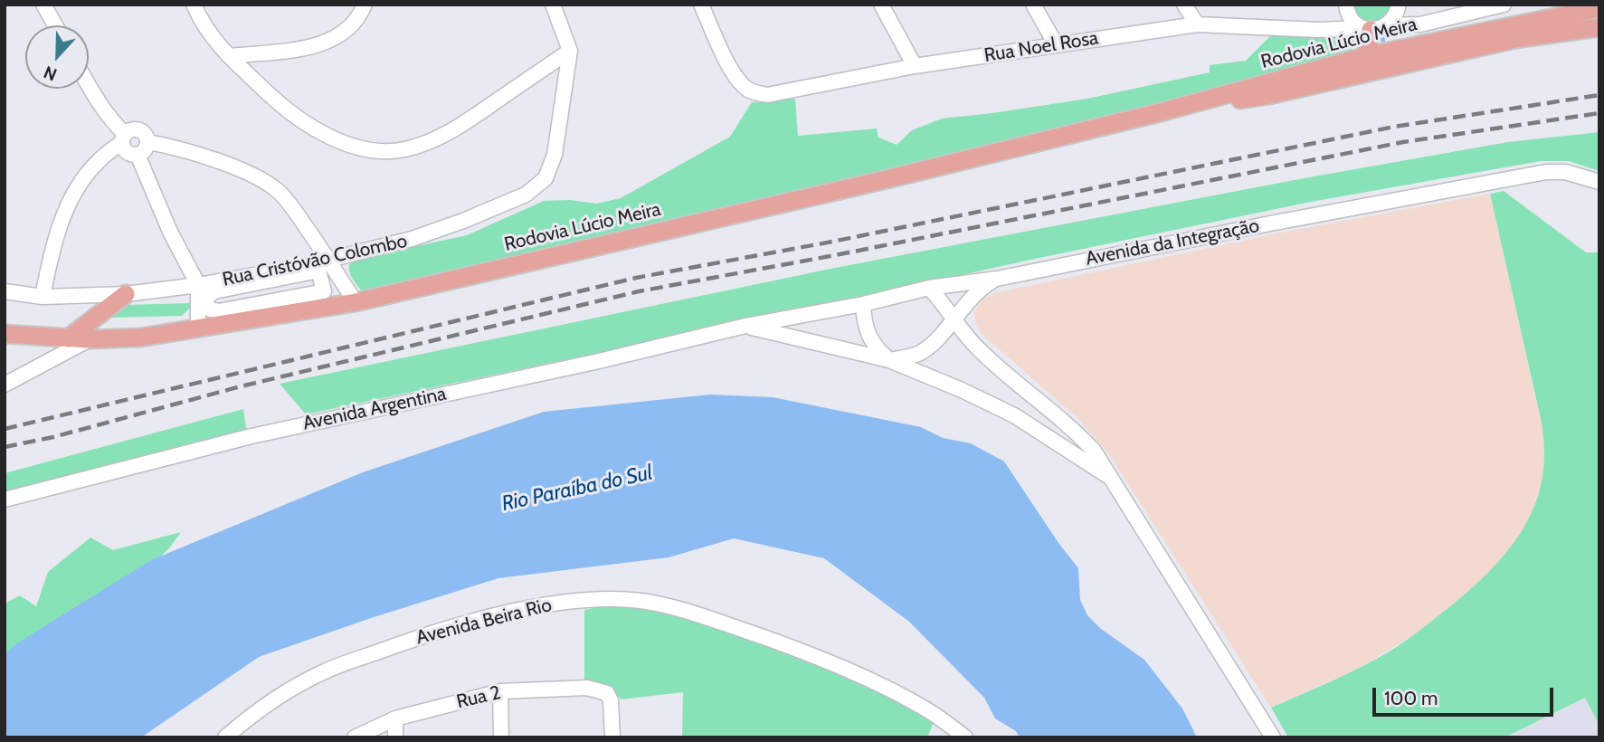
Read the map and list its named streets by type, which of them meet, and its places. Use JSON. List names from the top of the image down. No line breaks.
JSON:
{"streets":{"main road":["Rodovia Lúcio Meira"],"street":["Rua Noel Rosa","Avenida da Integração","Rua Cristóvão Colombo","Avenida Argentina","Avenida Beira Rio","Rua 2"]},"crossings":[["Avenida da Integração","Avenida Argentina"]],"water":["Rio Paraíba do Sul"],"scale_bar":"100 m","north":"bottom"}
